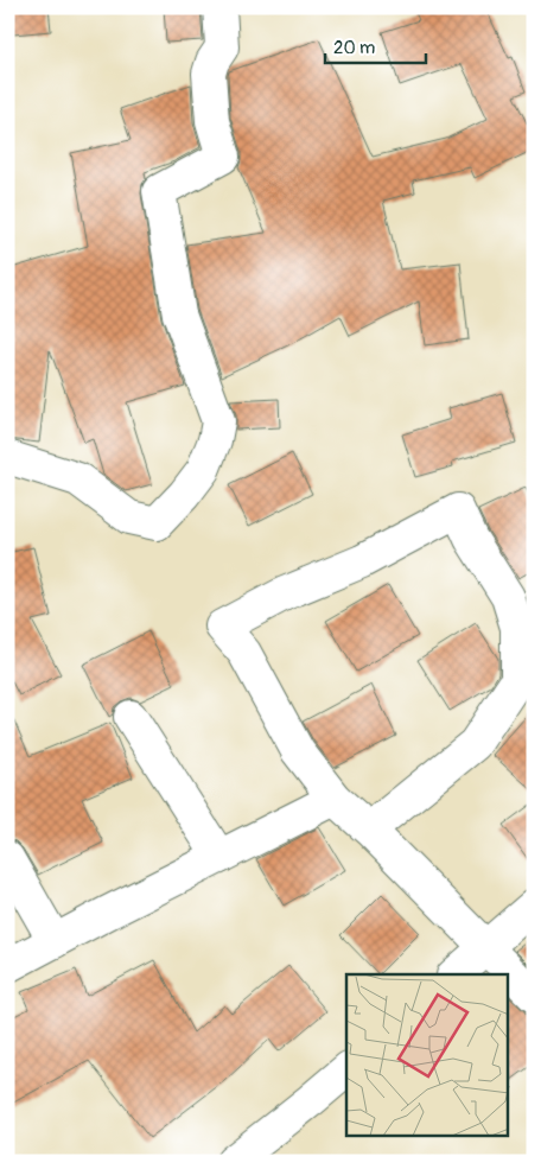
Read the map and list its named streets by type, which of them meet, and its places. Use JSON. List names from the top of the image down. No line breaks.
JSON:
{"scale_bar":"20 m"}
